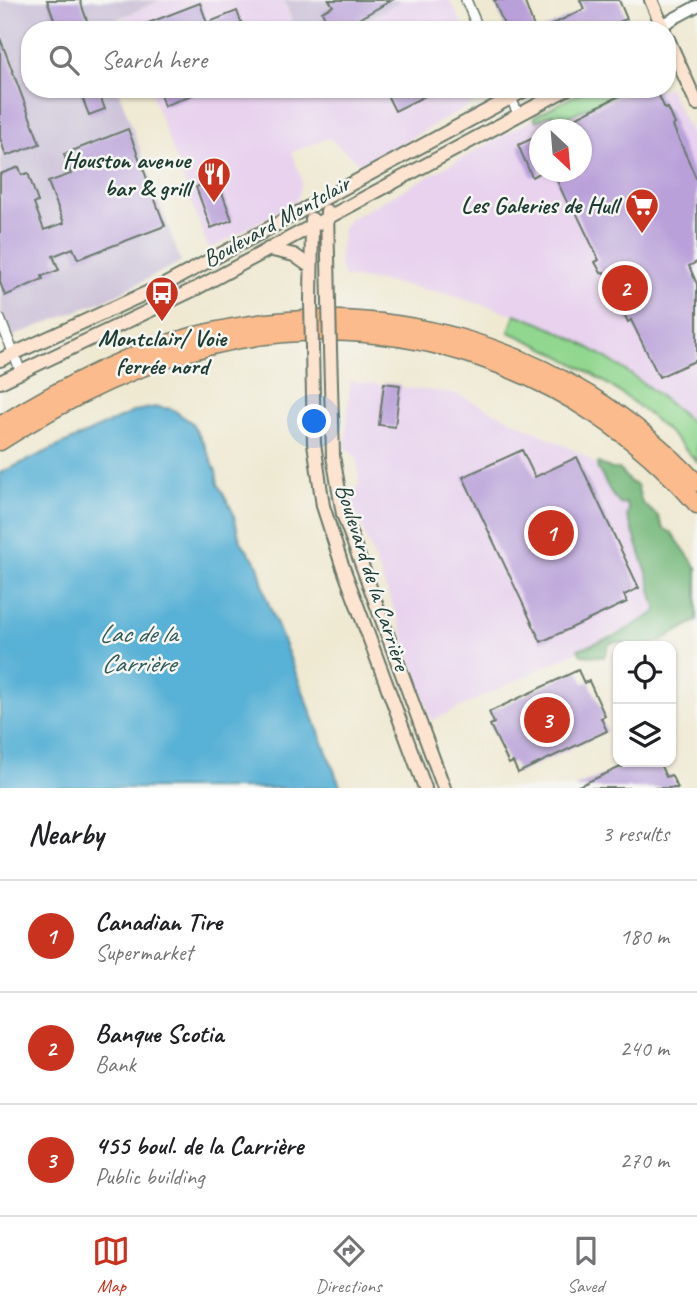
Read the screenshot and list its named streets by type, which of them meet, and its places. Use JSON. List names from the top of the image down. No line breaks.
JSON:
{"streets":{"main road":["Boulevard Montclair","Boulevard de la Carrière"]},"crossings":[["Boulevard Montclair","Boulevard de la Carrière"]],"water":["Lac de la Carrière"],"places":{"restaurant":["Houston avenue bar & grill"],"supermarket":["Les Galeries de Hull"],"bus stop":["Montclair/ Voie ferrée nord"]},"north":"bottom right","page":{"search":"Search here","pins":["2","1","3"],"heading":["Nearby","3 results"],"list":[{"mark":"1","name":"Canadian Tire","note":"Supermarket","value":"180 m"},{"mark":"2","name":"Banque Scotia","note":"Bank","value":"240 m"},{"mark":"3","name":"455 boul. de la Carrière","note":"Public building","value":"270 m"}],"nav":["Map","Directions","Saved"]}}
